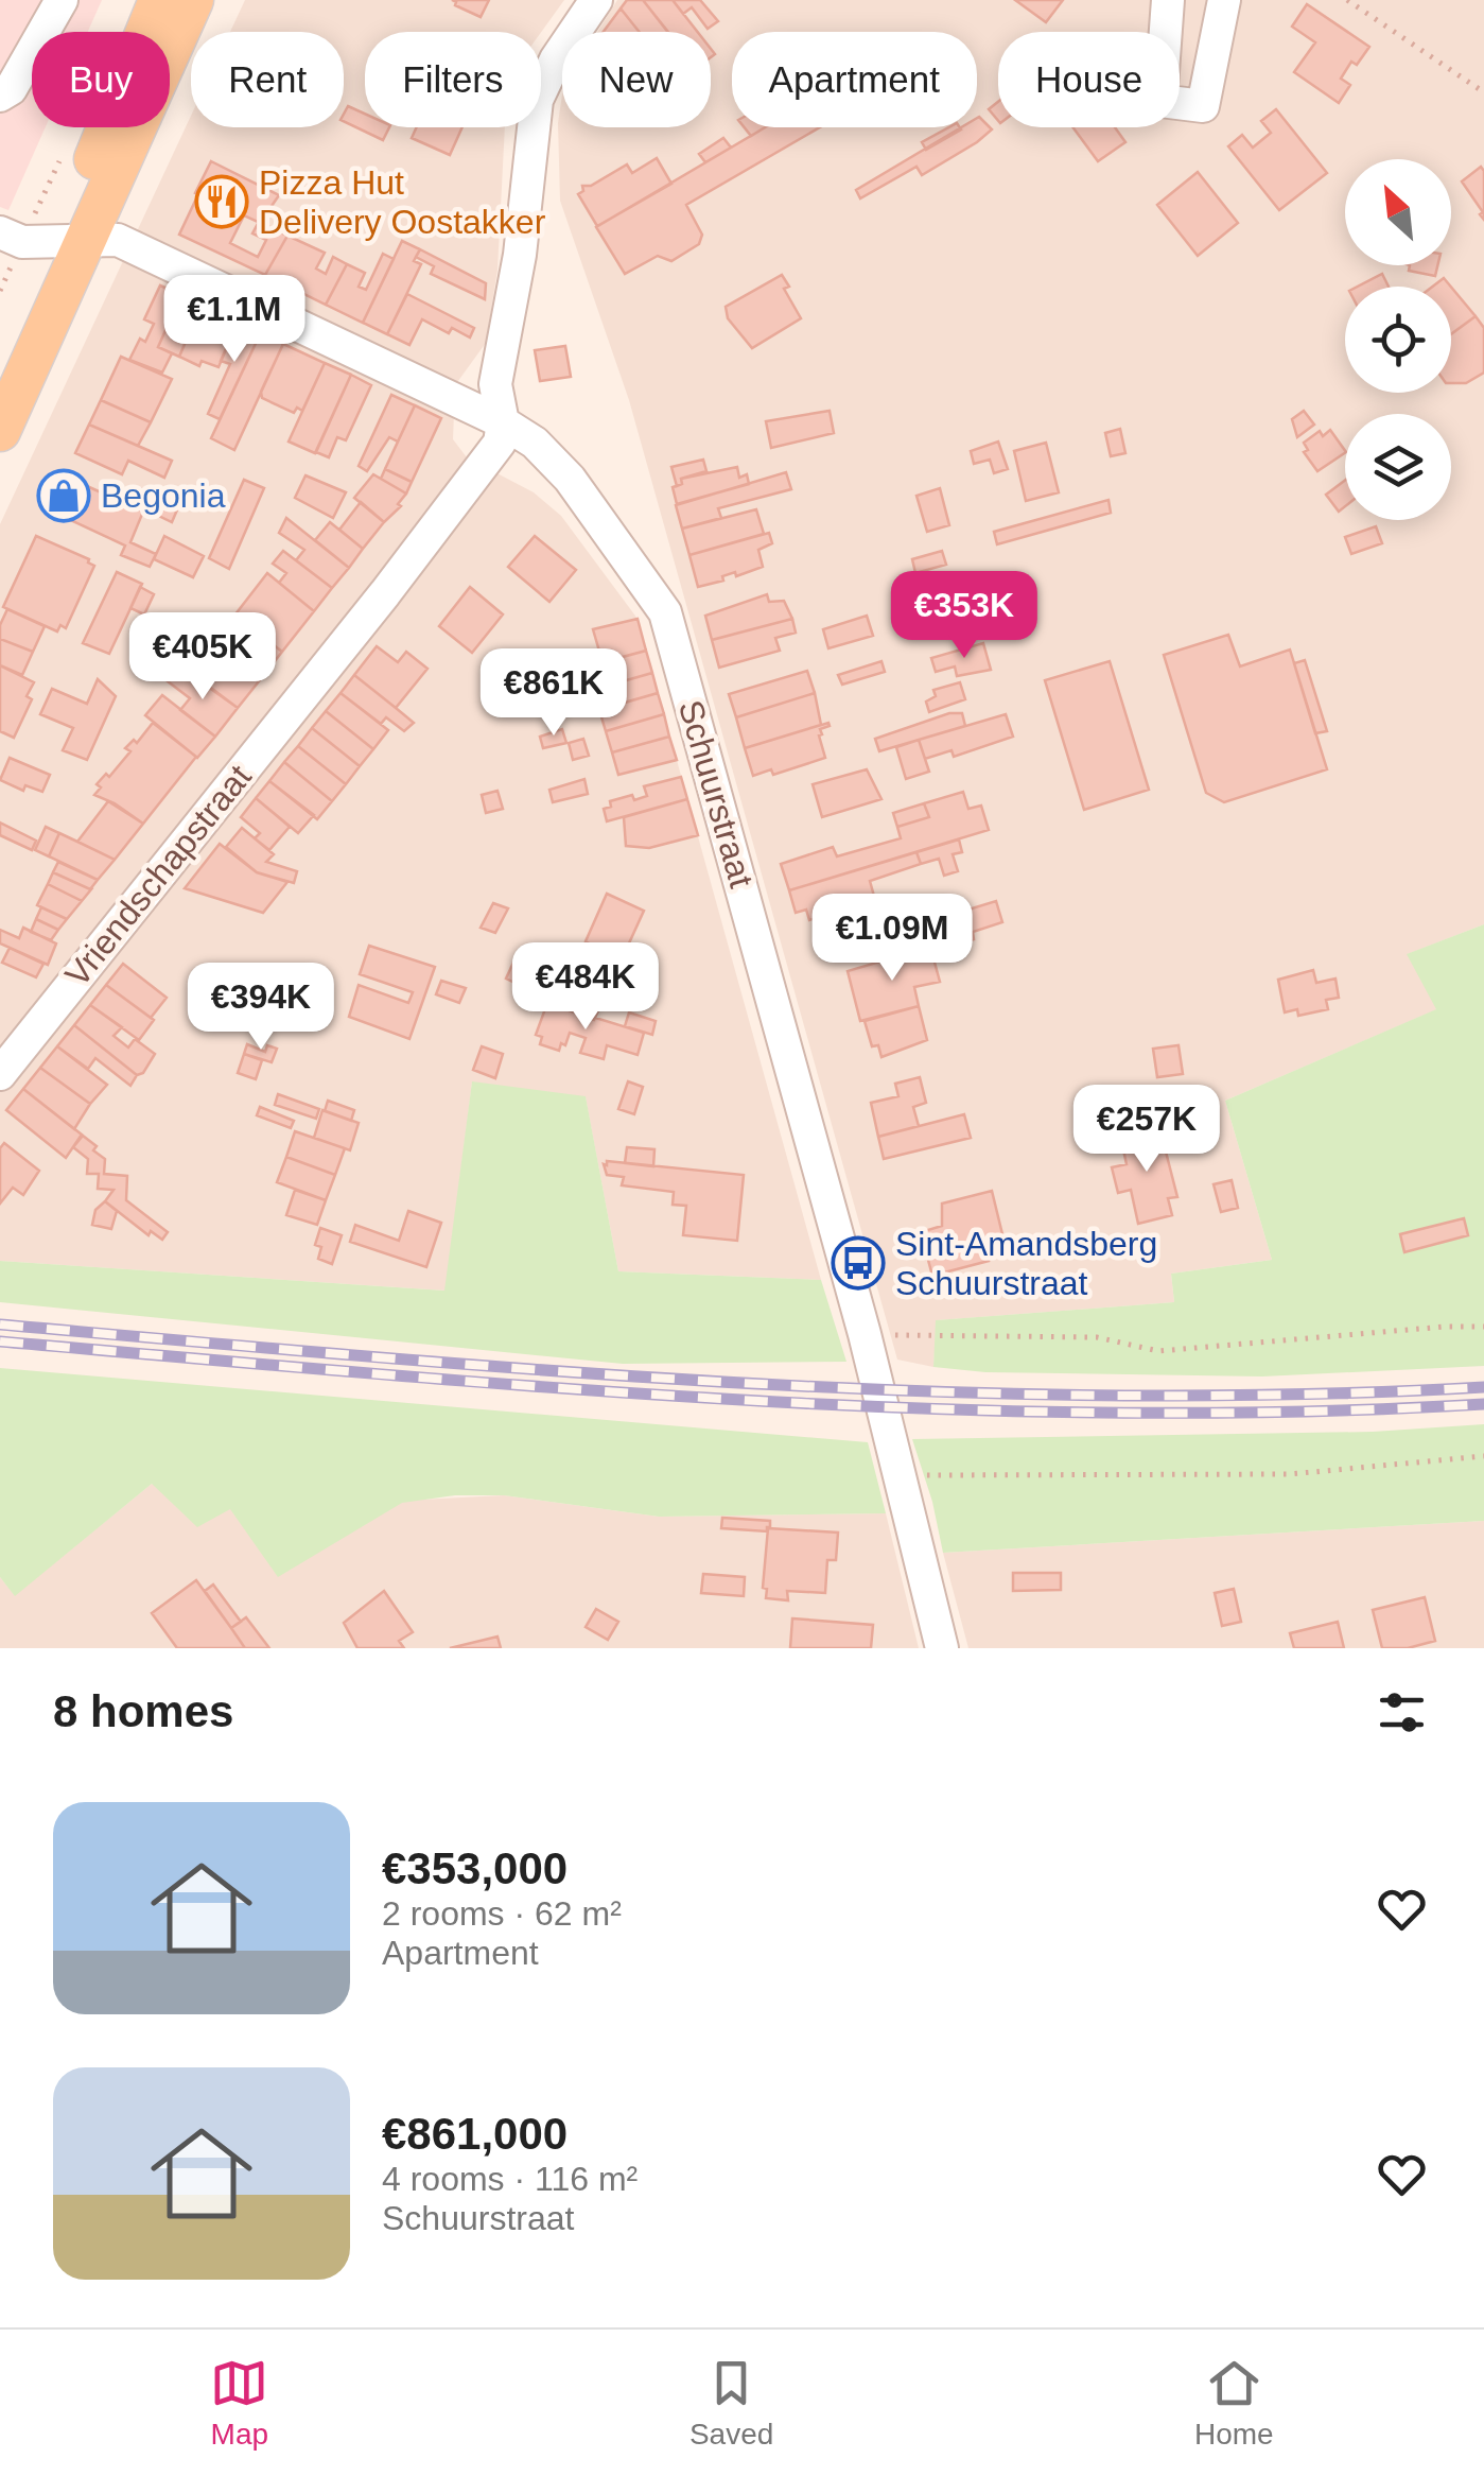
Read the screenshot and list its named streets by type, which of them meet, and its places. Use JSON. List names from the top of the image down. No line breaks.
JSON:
{"streets":{"street":["Schuurstraat","Vriendschapstraat"]},"crossings":[["Schuurstraat","Vriendschapstraat"]],"places":{"restaurant":["Pizza Hut Delivery Oostakker"],"shop":["Begonia"],"bus stop":["Sint-Amandsberg Schuurstraat"]},"north":"top left","page":{"chip":["Buy","Rent","Filters","New","Apartment","House"],"price":["€1.1M","€353K","€405K","€861K","€1.09M","€484K","€394K","€257K"],"heading":"8 homes","list":[{"name":"€353,000","note":"2 rooms · 62 m² · Apartment"},{"name":"€861,000","note":"4 rooms · 116 m² · Schuurstraat"}],"tabs":["Map","Saved","Home"]}}
